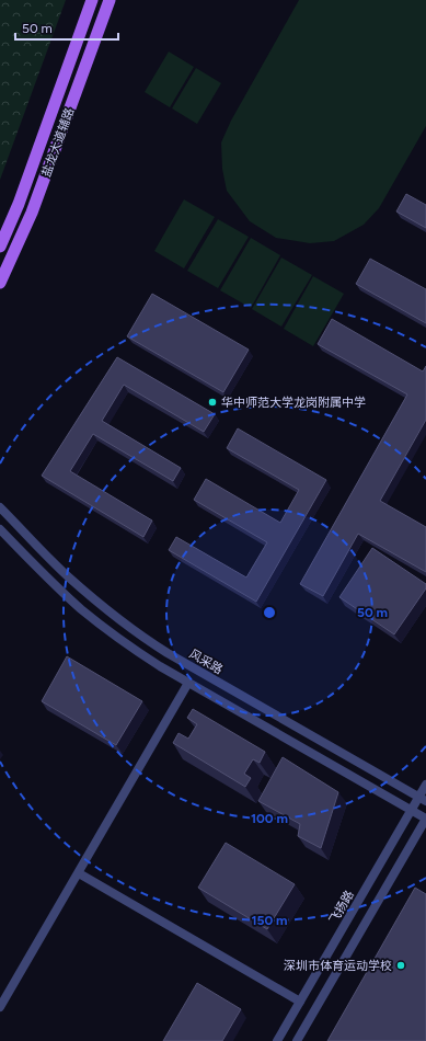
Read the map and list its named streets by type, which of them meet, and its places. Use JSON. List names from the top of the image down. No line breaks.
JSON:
{"streets":{"main road":["盐龙大道辅路"],"street":["风采路","飞扬路"]},"crossings":[["风采路","飞扬路"]],"places":["华中师范大学龙岗附属中学","深圳市体育运动学校"],"scale_bar":"50 m","rings":["50 m","100 m","150 m"]}
